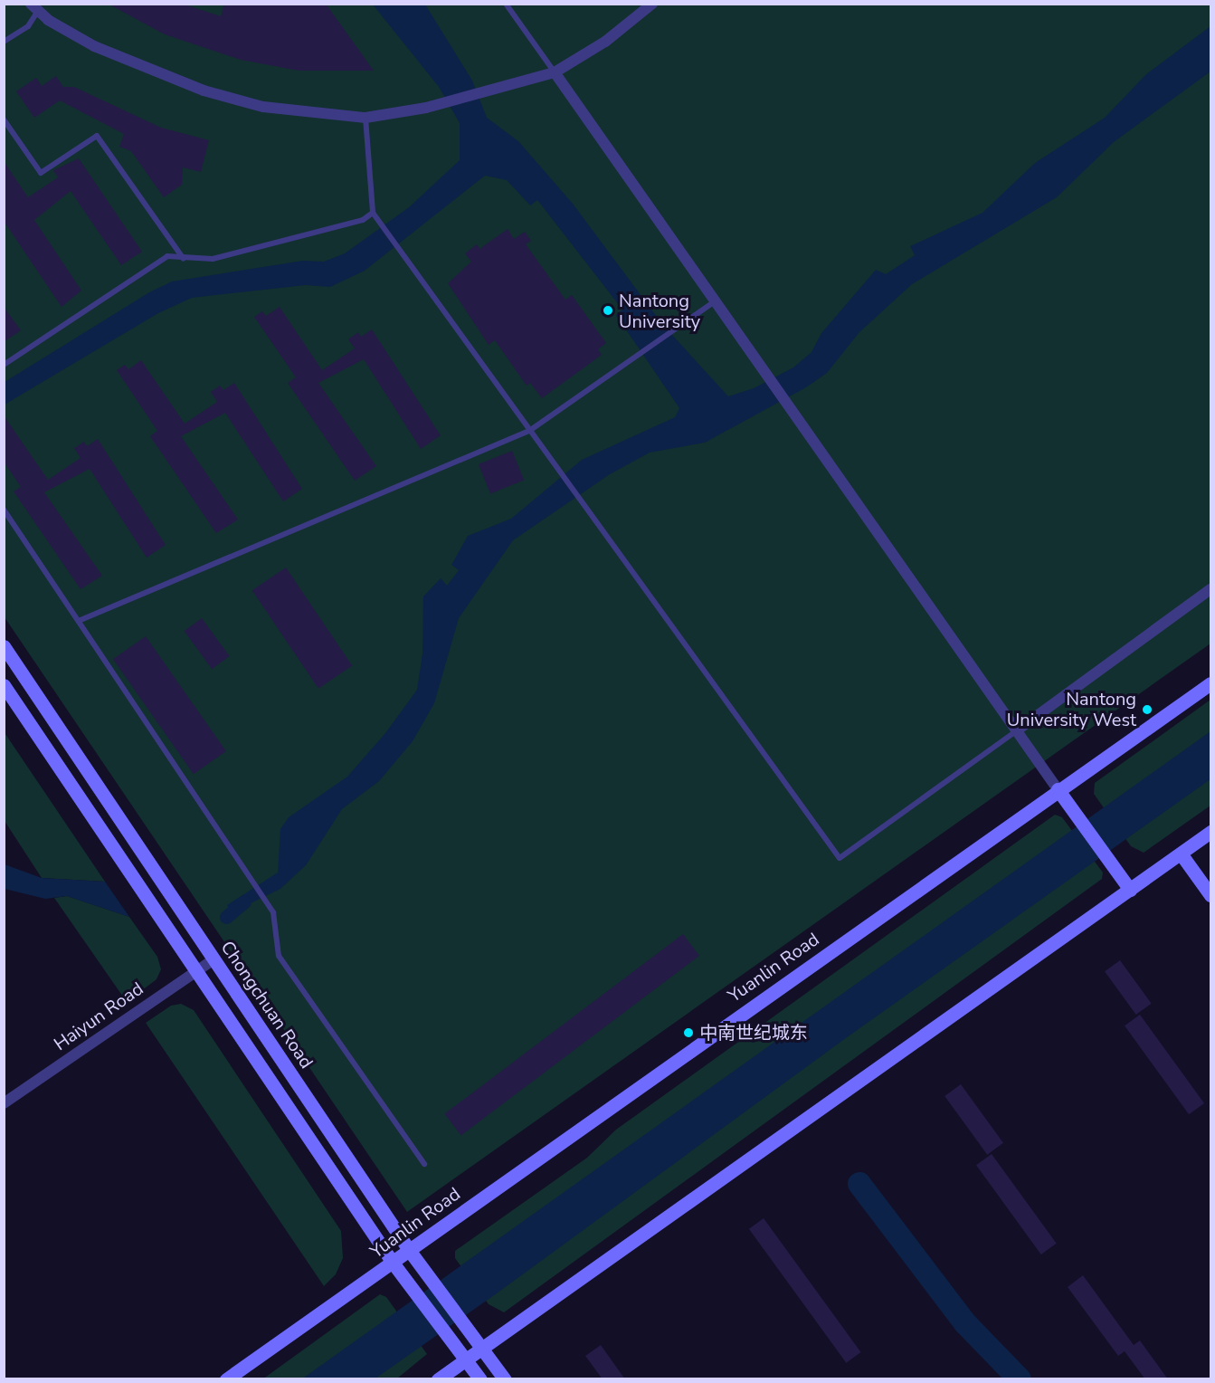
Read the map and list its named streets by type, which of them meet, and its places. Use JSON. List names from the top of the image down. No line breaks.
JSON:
{"streets":{"main road":["Yuanlin Road","Chongchuan Road"],"street":["Haiyun Road"]},"crossings":[["Yuanlin Road","Chongchuan Road"],["Chongchuan Road","Haiyun Road"]],"places":["Nantong University","Nantong University West","中南世纪城东"]}
